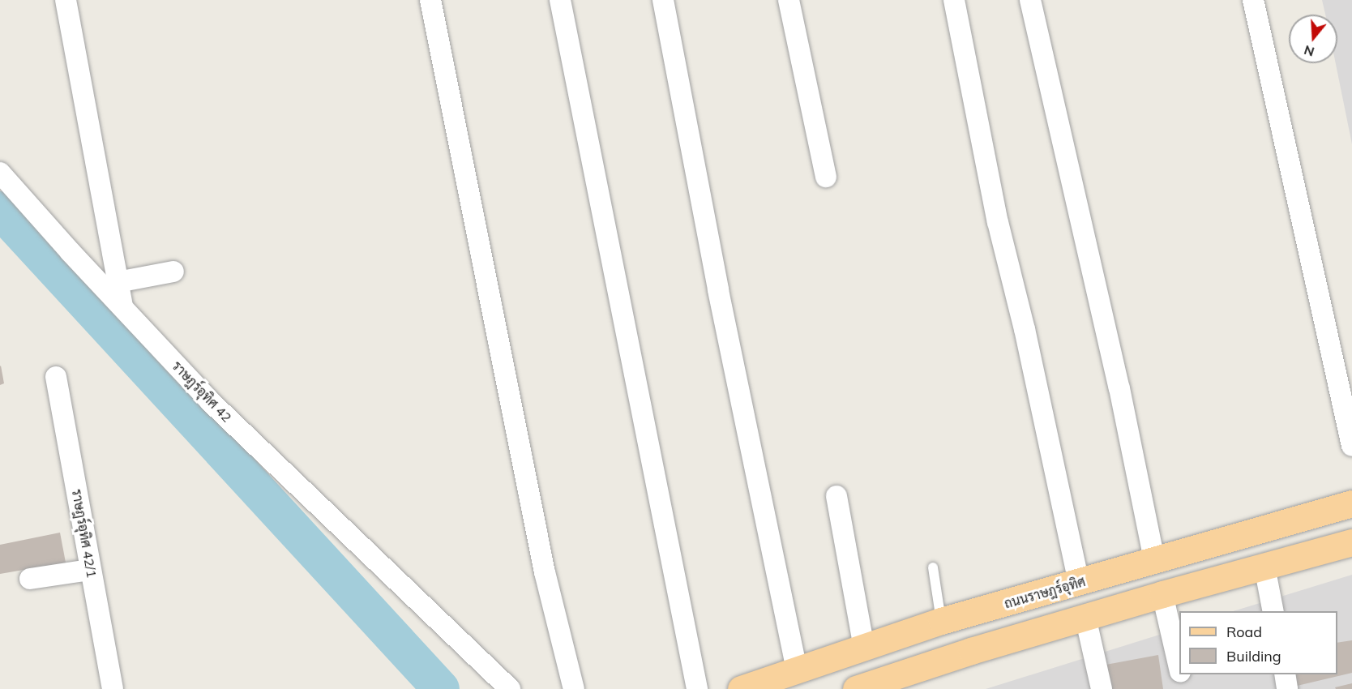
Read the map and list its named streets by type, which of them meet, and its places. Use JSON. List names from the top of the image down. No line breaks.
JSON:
{"streets":{"main road":["ถนนราษฎร์อุทิศ"],"street":["ราษฎร์อุทิศ 42","ราษฎร์อุทิศ 42/1"]},"legend":["Road","Building"],"north":"bottom"}
